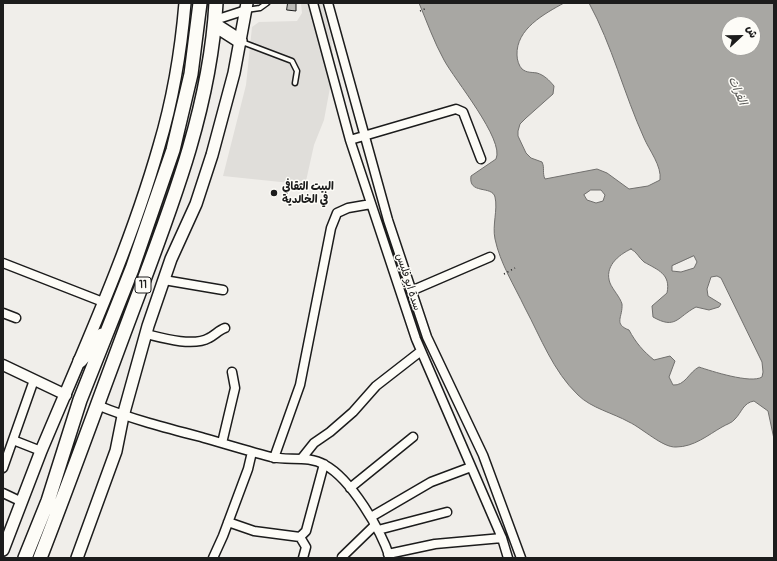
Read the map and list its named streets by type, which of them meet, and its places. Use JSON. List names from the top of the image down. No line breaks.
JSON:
{"streets":{"highway":["11"],"street":["سدة ابو فليس"]},"water":["الفرات"],"places":["البيت الثقافي في الخالدية"],"north":"right"}
